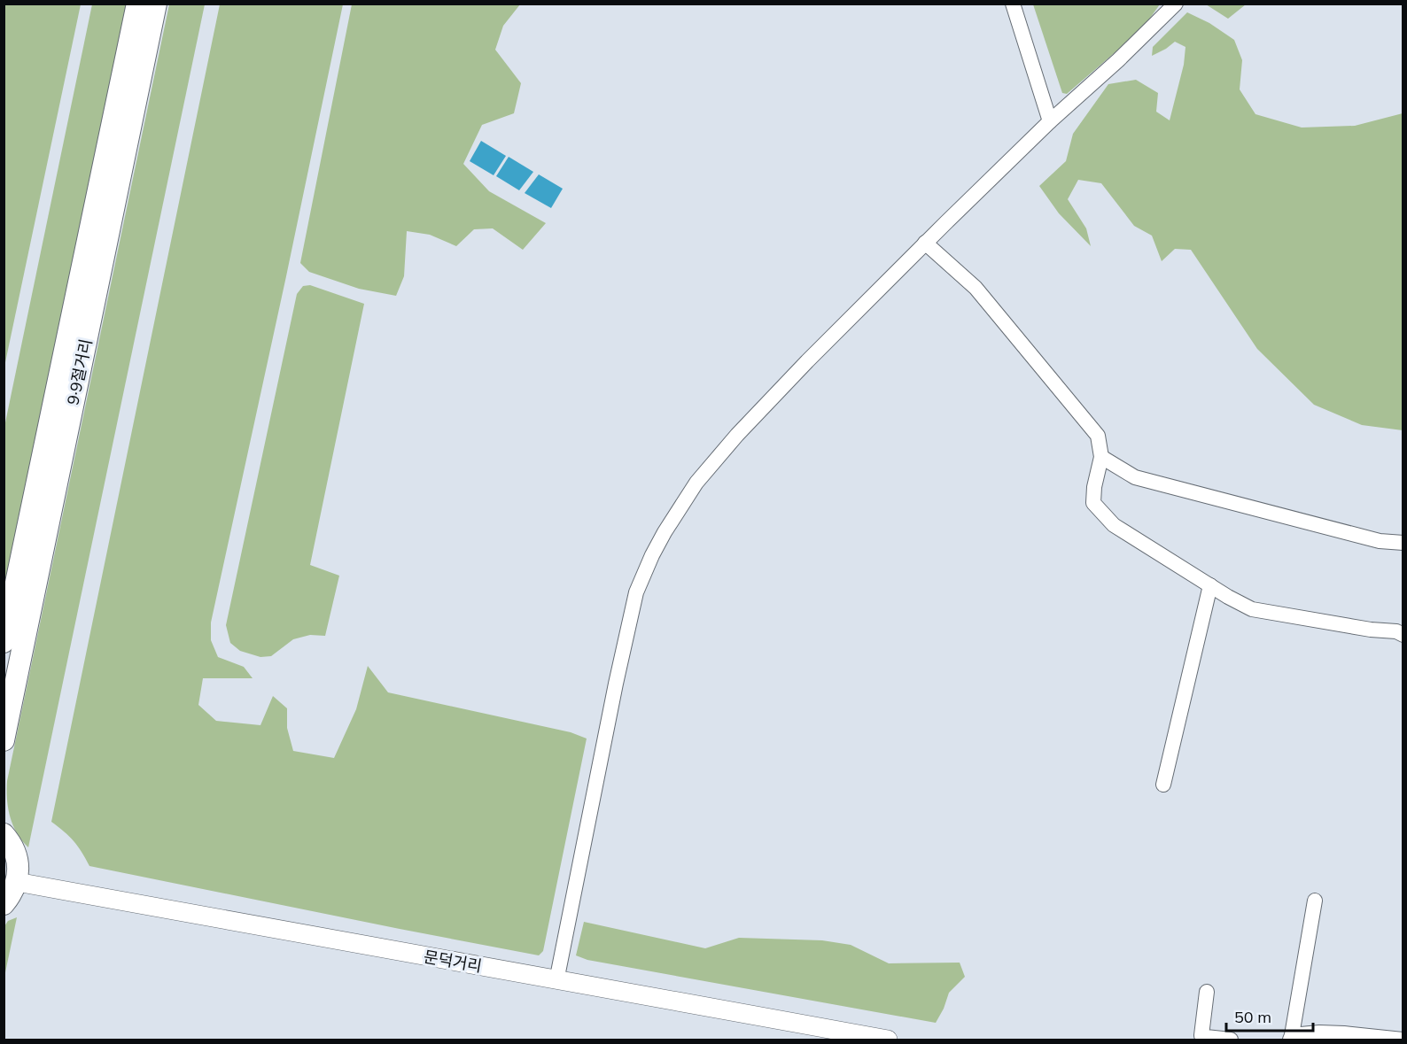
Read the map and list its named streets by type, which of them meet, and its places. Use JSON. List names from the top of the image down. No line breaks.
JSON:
{"streets":{"highway":["9·9절거리"],"main road":["문덕거리"]},"scale_bar":"50 m"}
